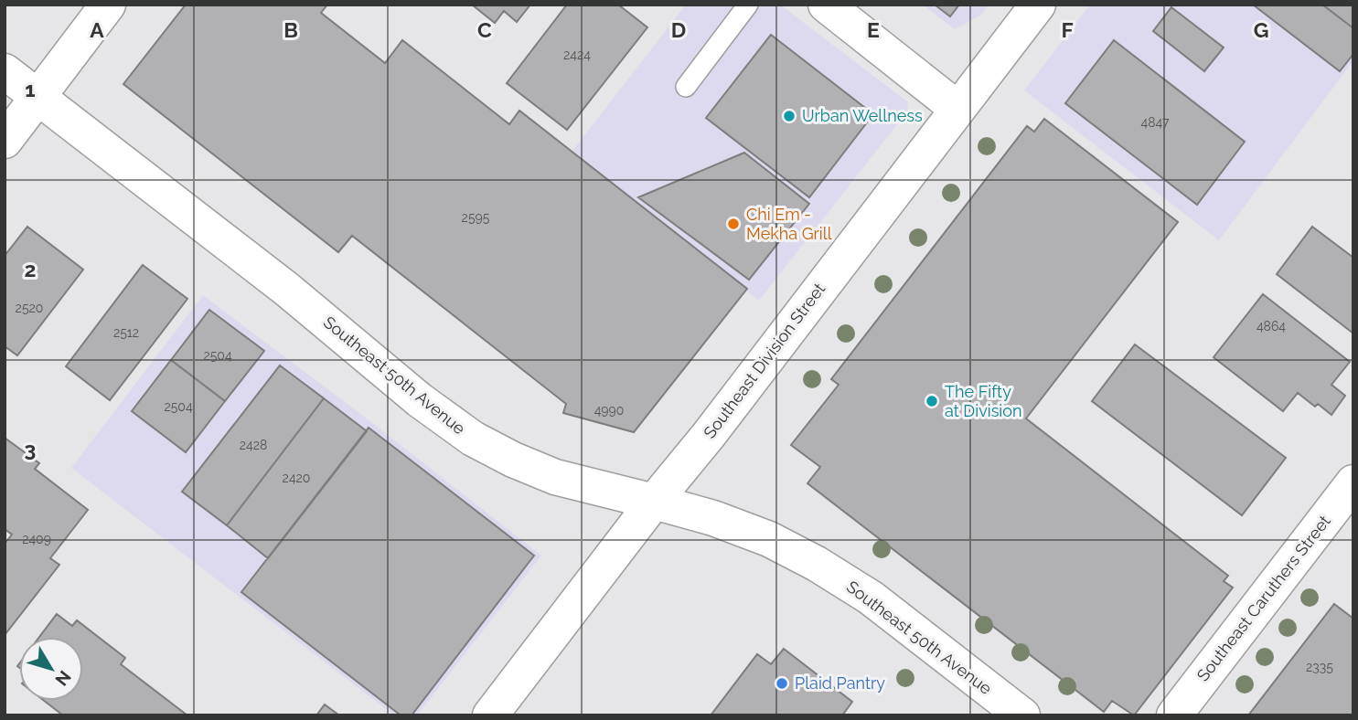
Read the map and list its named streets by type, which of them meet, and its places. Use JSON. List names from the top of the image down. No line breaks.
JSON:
{"streets":{"main road":["Southeast Division Street","Southeast 50th Avenue","Southeast Caruthers Street"]},"crossings":[["Southeast Division Street","Southeast 50th Avenue"]],"places":["Urban Wellness","Chi Em - Mekha Grill","The Fifty at Division","Plaid Pantry"],"house_numbers":["2424","4847","2595","2520","4864","2512","2504","2504","4990","2428","2420","2409","2335"],"north":"bottom right","grid":{"columns":["A","B","C","D","E","F","G"],"rows":["1","2","3"]}}
